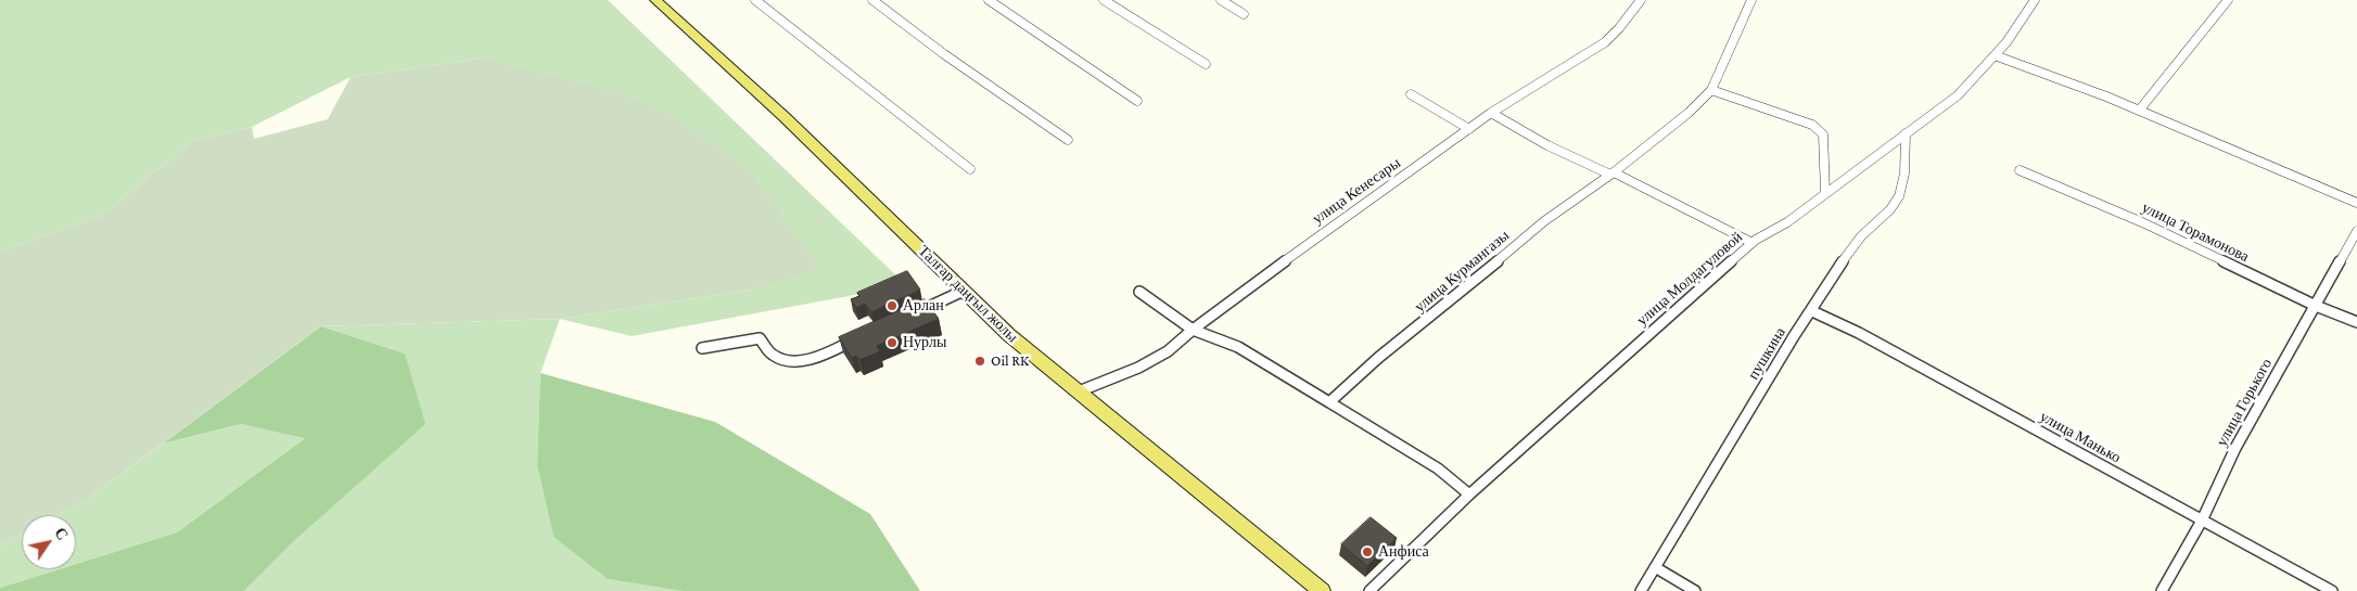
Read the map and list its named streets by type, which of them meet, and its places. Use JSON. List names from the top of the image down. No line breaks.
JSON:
{"streets":{"main road":["Талғар даңғыл жолы"],"street":["улица Кенесары","улица Торамонова","улица Курмангазы","улица Молдагуловой","пушкина","улица Горького","улица Манько"]},"crossings":[["улица Кенесары","Талғар даңғыл жолы"],["улица Торамонова","улица Горького"],["улица Молдагуловой","пушкина"],["пушкина","улица Манько"],["улица Горького","улица Манько"]],"places":["Арлан","Нурлы","Oil RK","Анфиса"],"north":"top right"}
